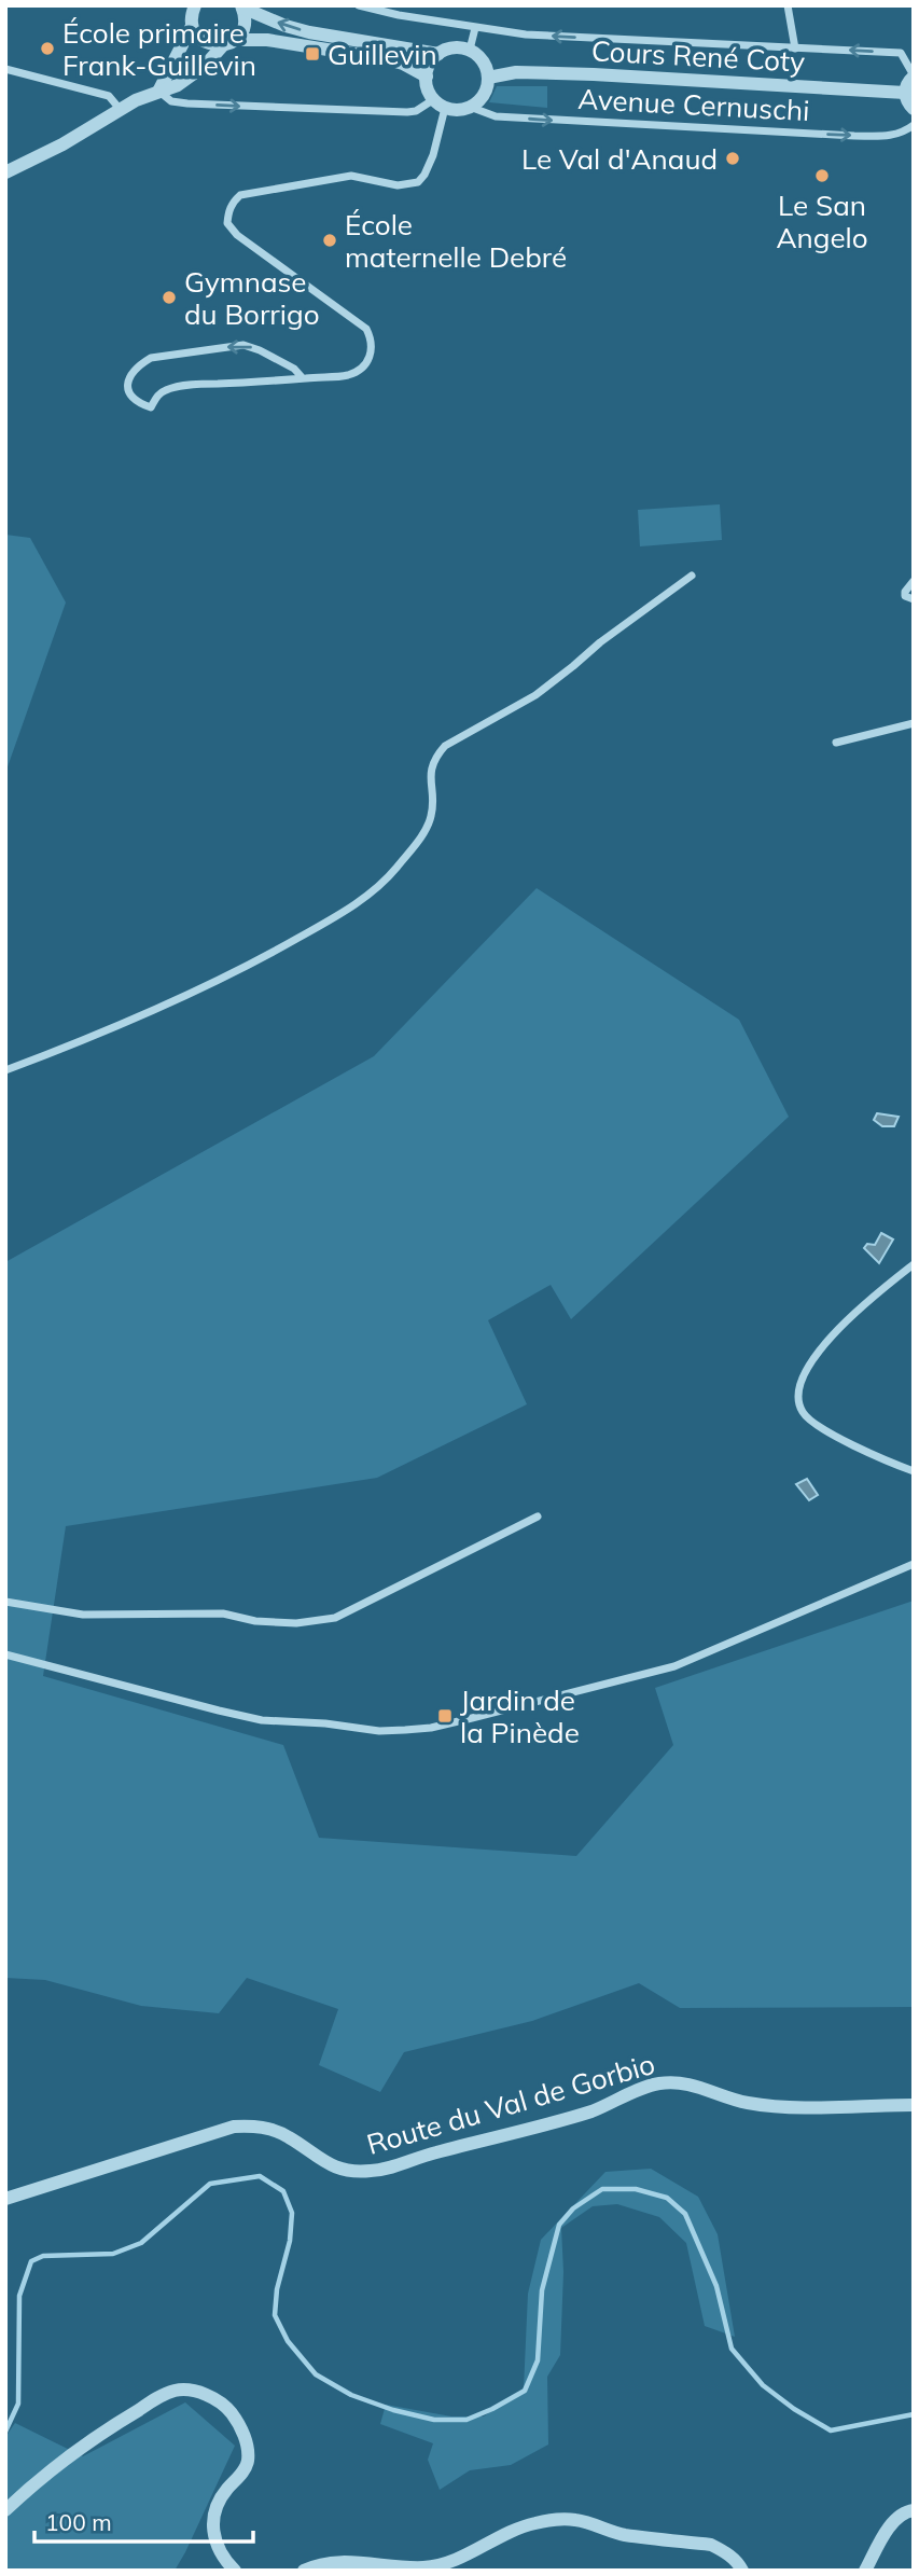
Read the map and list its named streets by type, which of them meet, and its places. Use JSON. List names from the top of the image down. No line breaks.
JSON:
{"streets":{"street":["Cours René Coty","Avenue Cernuschi","Route du Val de Gorbio"]},"crossings":[["Cours René Coty","Avenue Cernuschi"]],"one_way":["Avenue Cernuschi"],"places":{"other":["École primaire Frank-Guillevin","Le Val d'Anaud","Le San Angelo","École maternelle Debré","Gymnase du Borrigo"],"transit":["Guillevin","Jardin de la Pinède"]},"scale_bar":"100 m"}
